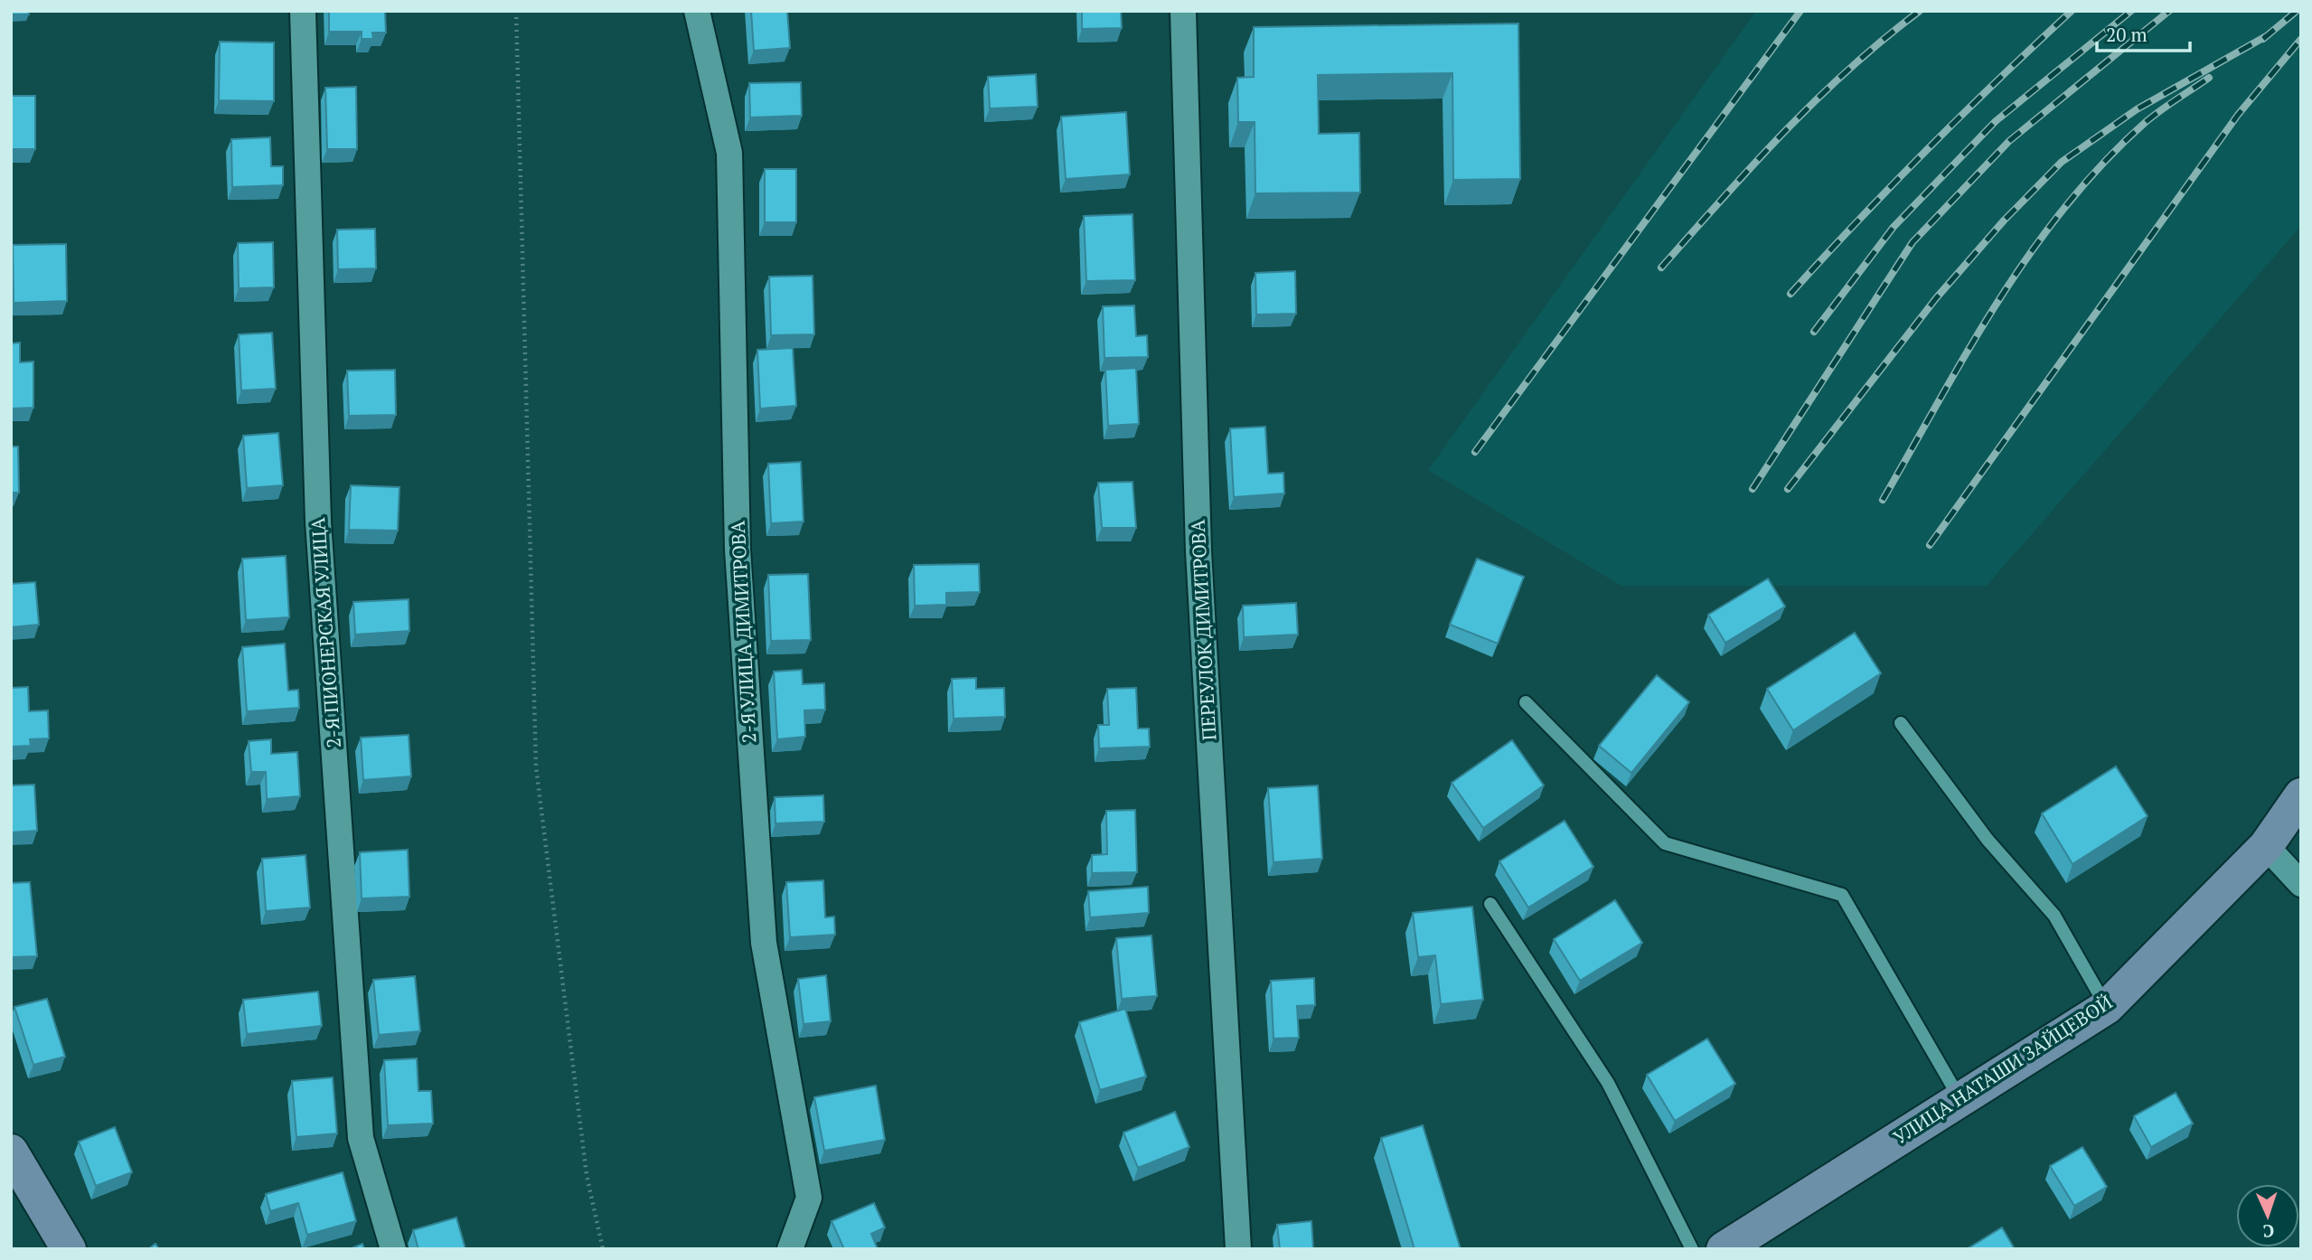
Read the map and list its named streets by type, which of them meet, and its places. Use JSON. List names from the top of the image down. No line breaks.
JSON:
{"streets":{"street":["ПЕРЕУЛОК ДИМИТРОВА","2-Я УЛИЦА ДИМИТРОВА","2-Я ПИОНЕРСКАЯ УЛИЦА","УЛИЦА НАТАШИ ЗАЙЦЕВОЙ"]},"scale_bar":"20 m","north":"bottom"}
